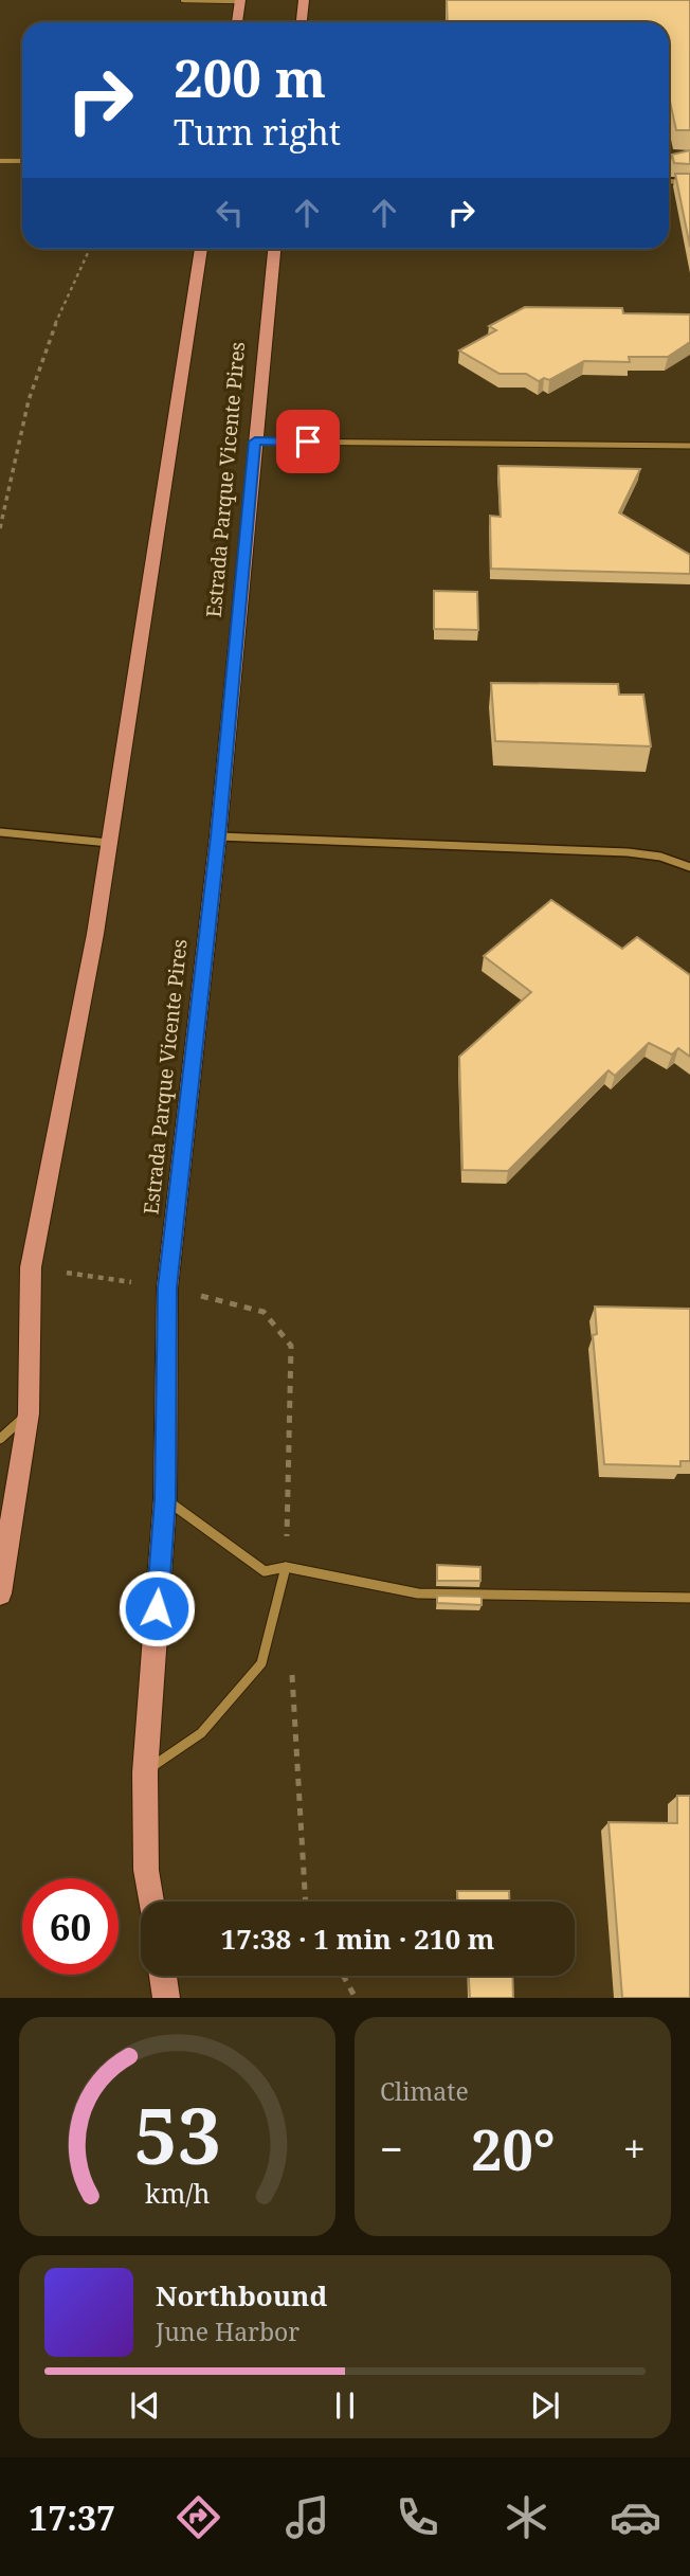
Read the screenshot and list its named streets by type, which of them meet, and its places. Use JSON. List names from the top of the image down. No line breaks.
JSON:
{"streets":{"main road":["Estrada Parque Vicente Pires"]},"page":{"turn":["200 m","Turn right"],"limit":"60","trip":"17:38 · 1 min · 210 m","tile":"Climate","heat":["−","20°","+"],"song":["Northbound","June Harbor"],"tabs":"17:37","gauge":["53","km/h"]}}
